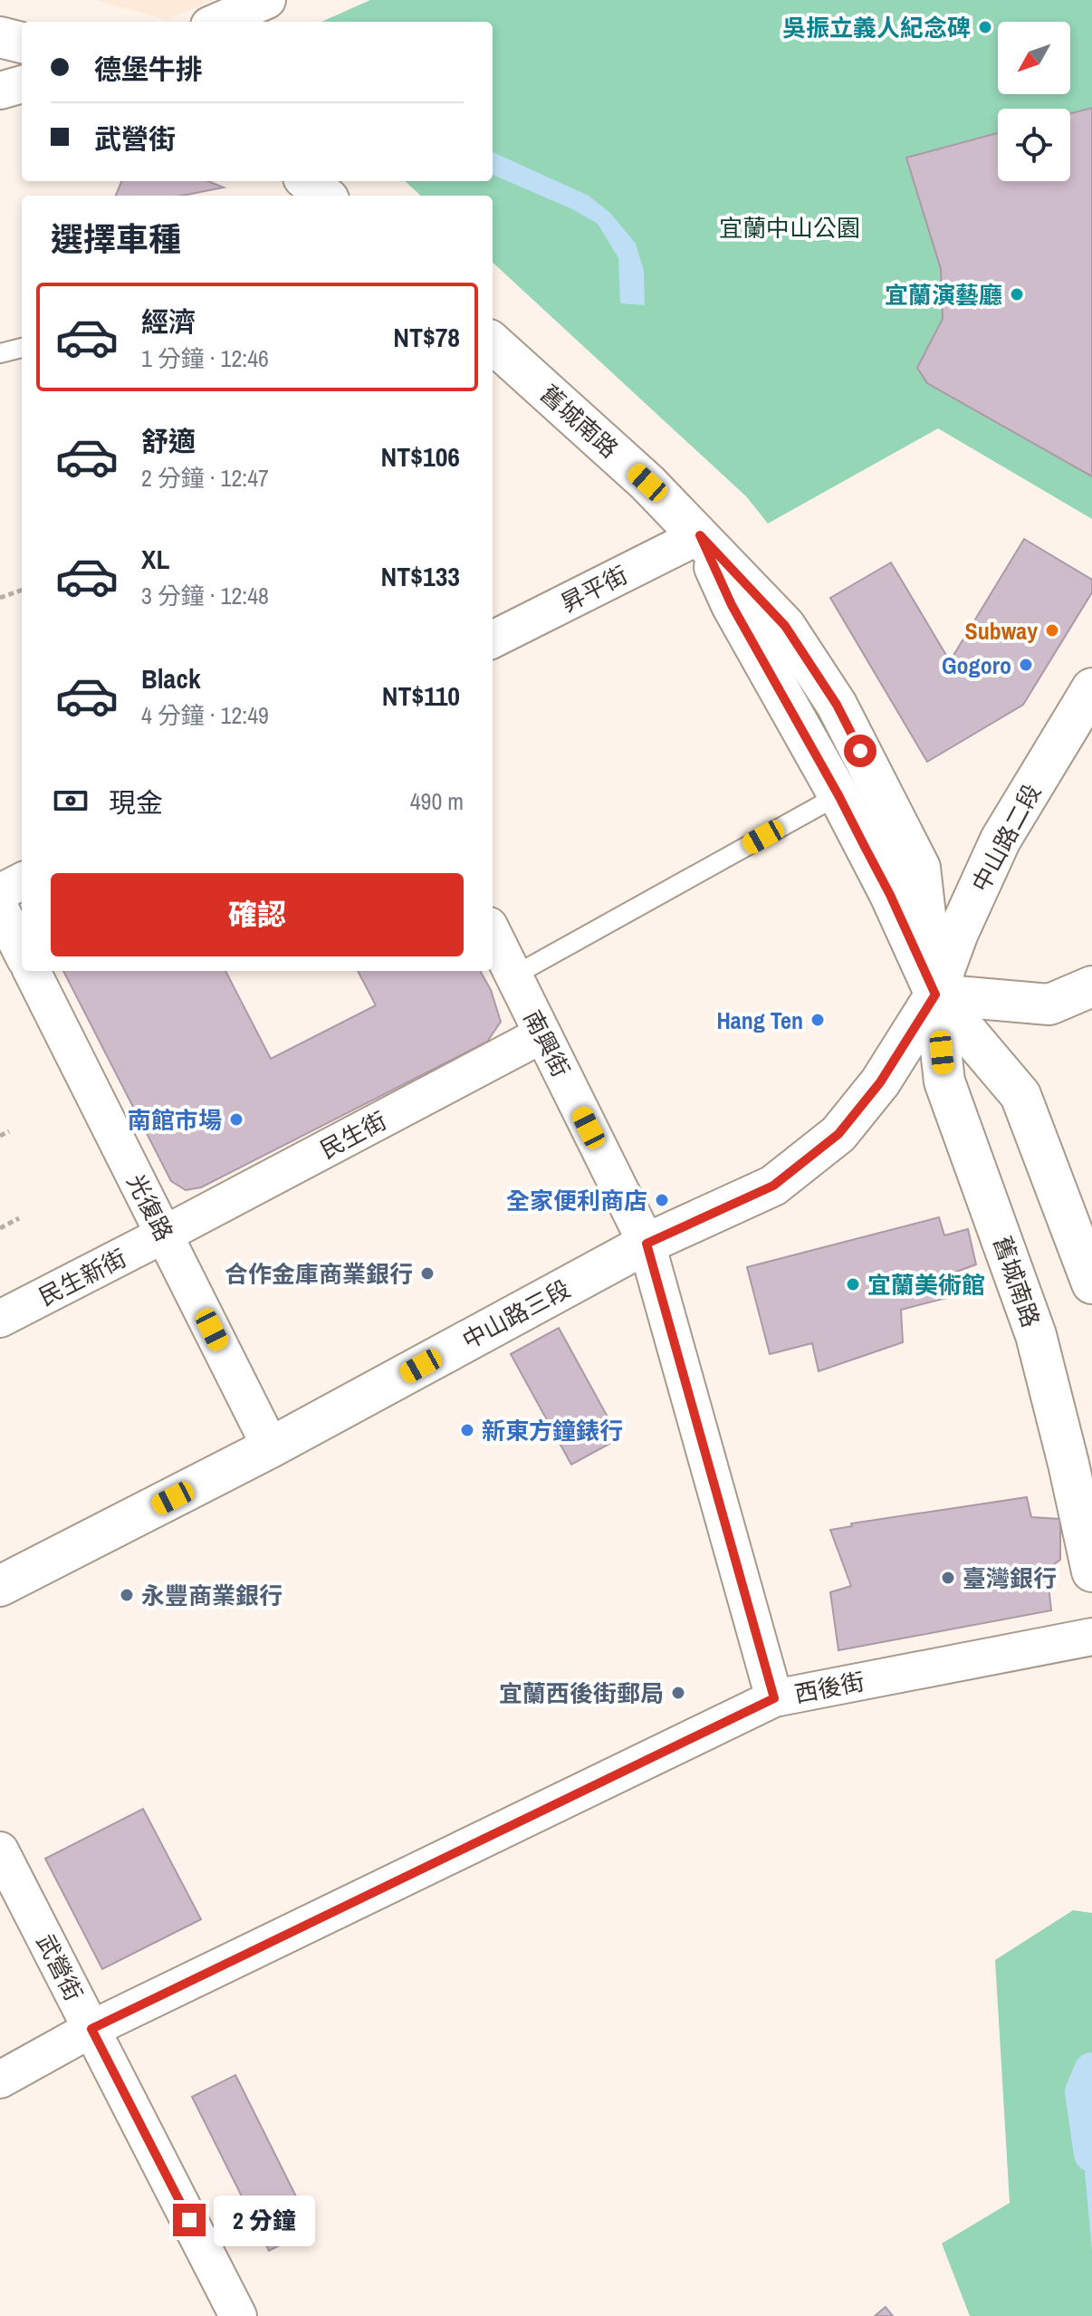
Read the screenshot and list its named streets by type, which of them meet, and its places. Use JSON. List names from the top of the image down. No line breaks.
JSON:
{"streets":{"main road":["舊城南路","中山路二段","中山路三段"],"street":["昇平街","南興街","民生街","光復路","民生新街","西後街","武營街"]},"crossings":[["舊城南路","昇平街"],["舊城南路","中山路二段"],["舊城南路","中山路三段"],["中山路二段","中山路三段"],["南興街","民生街"],["南興街","中山路三段"],["南興街","西後街"],["民生街","光復路"],["民生街","民生新街"],["光復路","民生新街"],["光復路","中山路三段"],["西後街","武營街"]],"parks":["宜蘭中山公園"],"places":["吳振立義人紀念碑","宜蘭演藝廳","Subway","Gogoro","Hang Ten","南館市場","全家便利商店","合作金庫商業銀行","宜蘭美術館","新東方鐘錶行","臺灣銀行","永豐商業銀行","宜蘭西後街郵局"],"north":"bottom left","page":{"banner":["德堡牛排","武營街"],"heading":"選擇車種","list":[{"name":"經濟","note":"1 分鐘 · 12:46","value":"NT$78"},{"name":"舒適","note":"2 分鐘 · 12:47","value":"NT$106"},{"name":"XL","note":"3 分鐘 · 12:48","value":"NT$133"},{"name":"Black","note":"4 分鐘 · 12:49","value":"NT$110"}],"pay":["現金","490 m"],"buttons":"確認","bubble":"2 分鐘"}}
